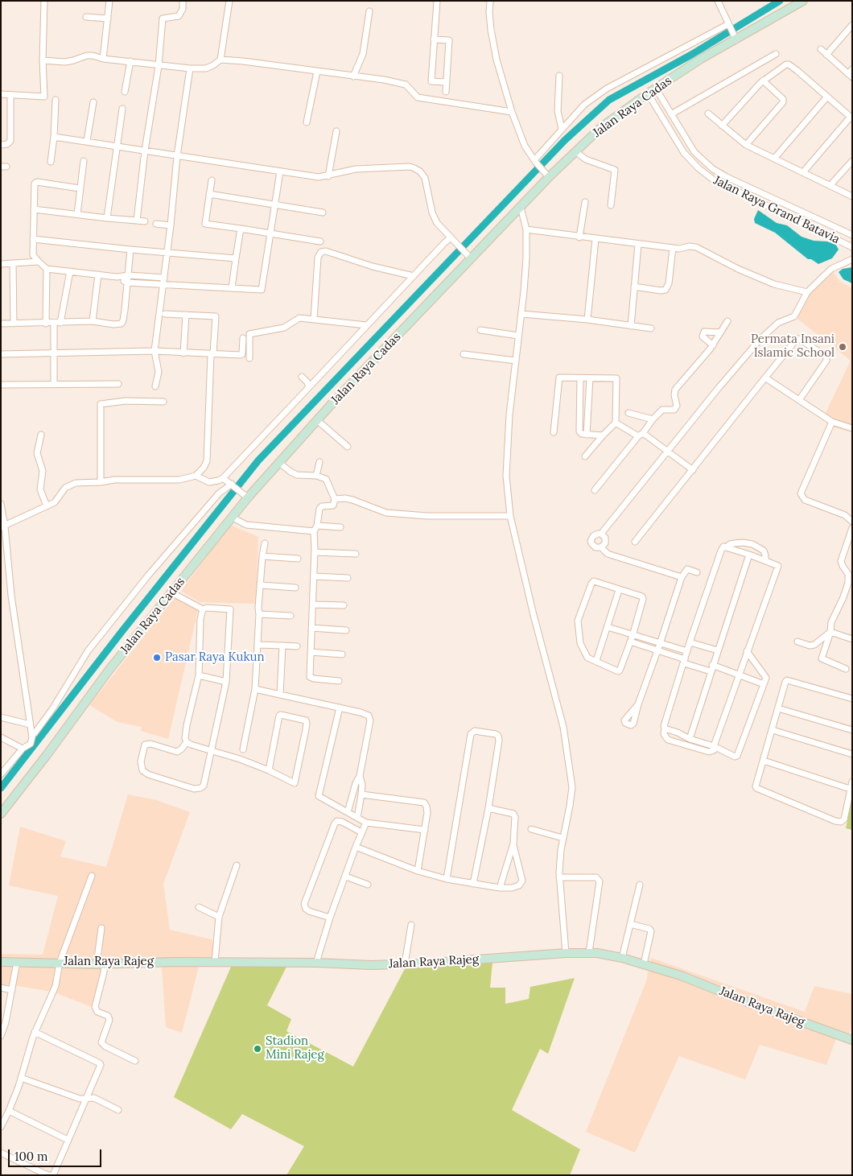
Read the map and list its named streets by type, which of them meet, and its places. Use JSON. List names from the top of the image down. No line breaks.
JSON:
{"streets":{"street":["Jalan Raya Cadas","Jalan Raya Grand Batavia","Jalan Raya Rajeg"]},"crossings":[["Jalan Raya Cadas","Jalan Raya Grand Batavia"]],"places":["Permata Insani Islamic School","Pasar Raya Kukun","Stadion Mini Rajeg"],"scale_bar":"100 m"}
